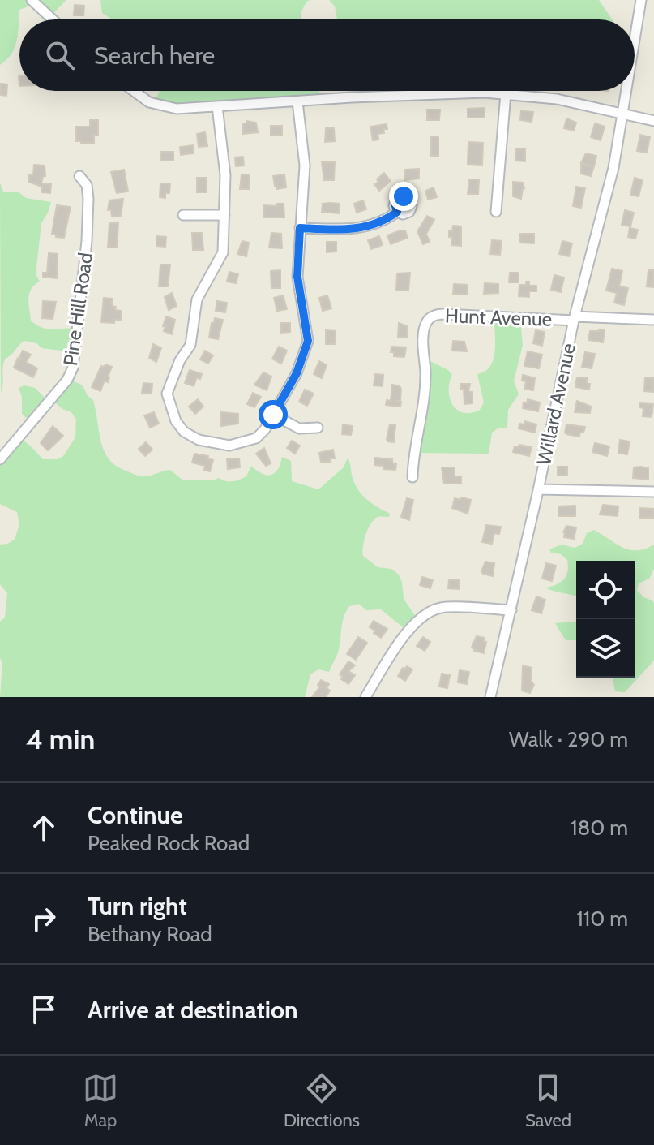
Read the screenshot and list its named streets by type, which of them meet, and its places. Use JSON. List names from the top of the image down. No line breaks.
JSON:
{"streets":{"street":["Pine Hill Road","Hunt Avenue","Willard Avenue"]},"crossings":[["Hunt Avenue","Willard Avenue"]],"page":{"search":"Search here","heading":["4 min","Walk · 290 m"],"list":[["Continue","Peaked Rock Road","180 m"],["Turn right","Bethany Road","110 m"],"Arrive at destination"],"nav":["Map","Directions","Saved"]}}
